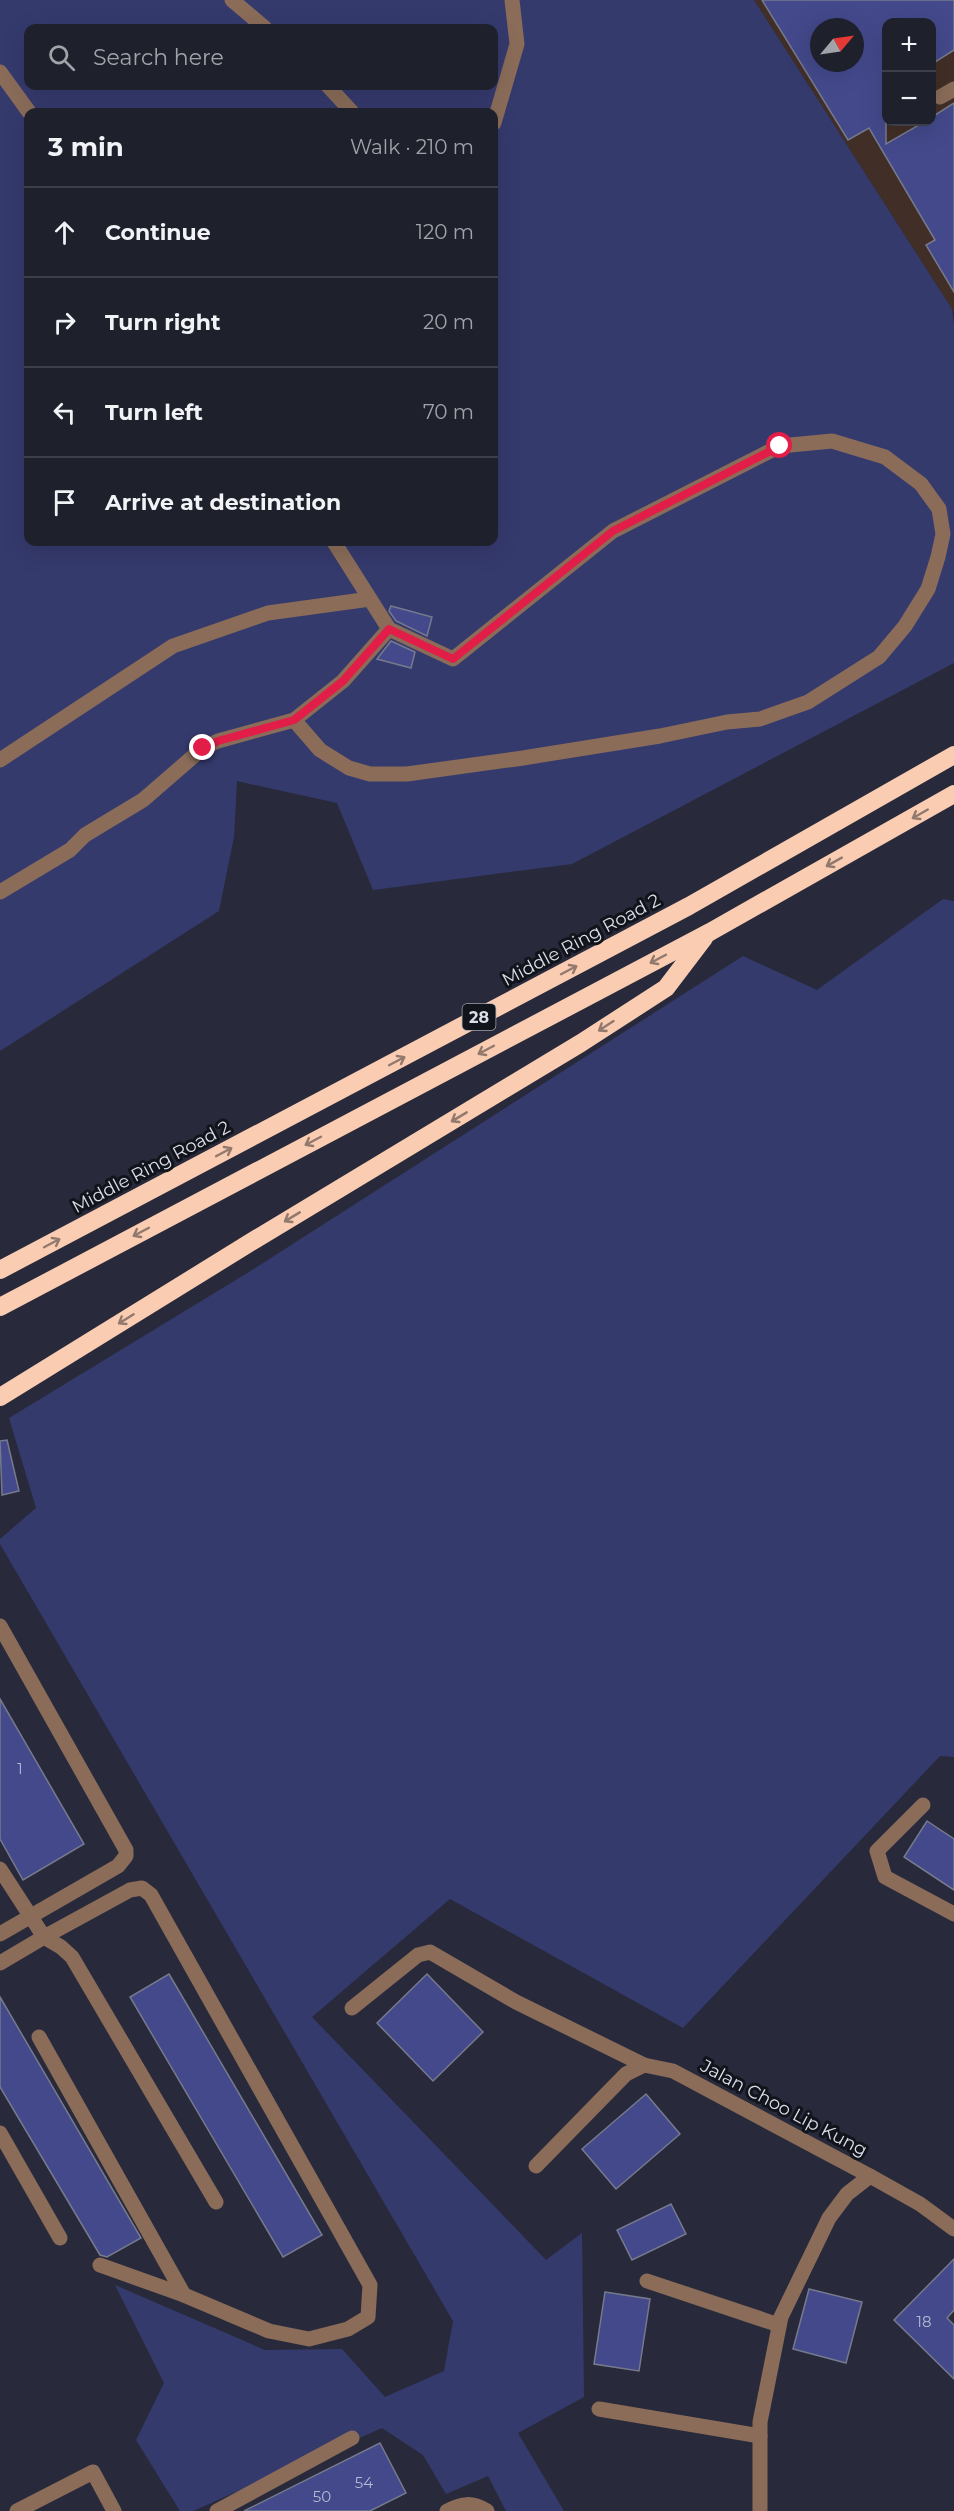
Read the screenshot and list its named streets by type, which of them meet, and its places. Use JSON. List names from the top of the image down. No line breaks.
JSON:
{"streets":{"highway":["Middle Ring Road 2","28"],"street":["Jalan Choo Lip Kung"]},"house_numbers":["1","18","54","50"],"north":"top right","page":{"map_buttons":["+","−"],"search":"Search here","heading":["3 min","Walk · 210 m"],"list":[["Continue","120 m"],["Turn right","20 m"],["Turn left","70 m"],"Arrive at destination"]}}
